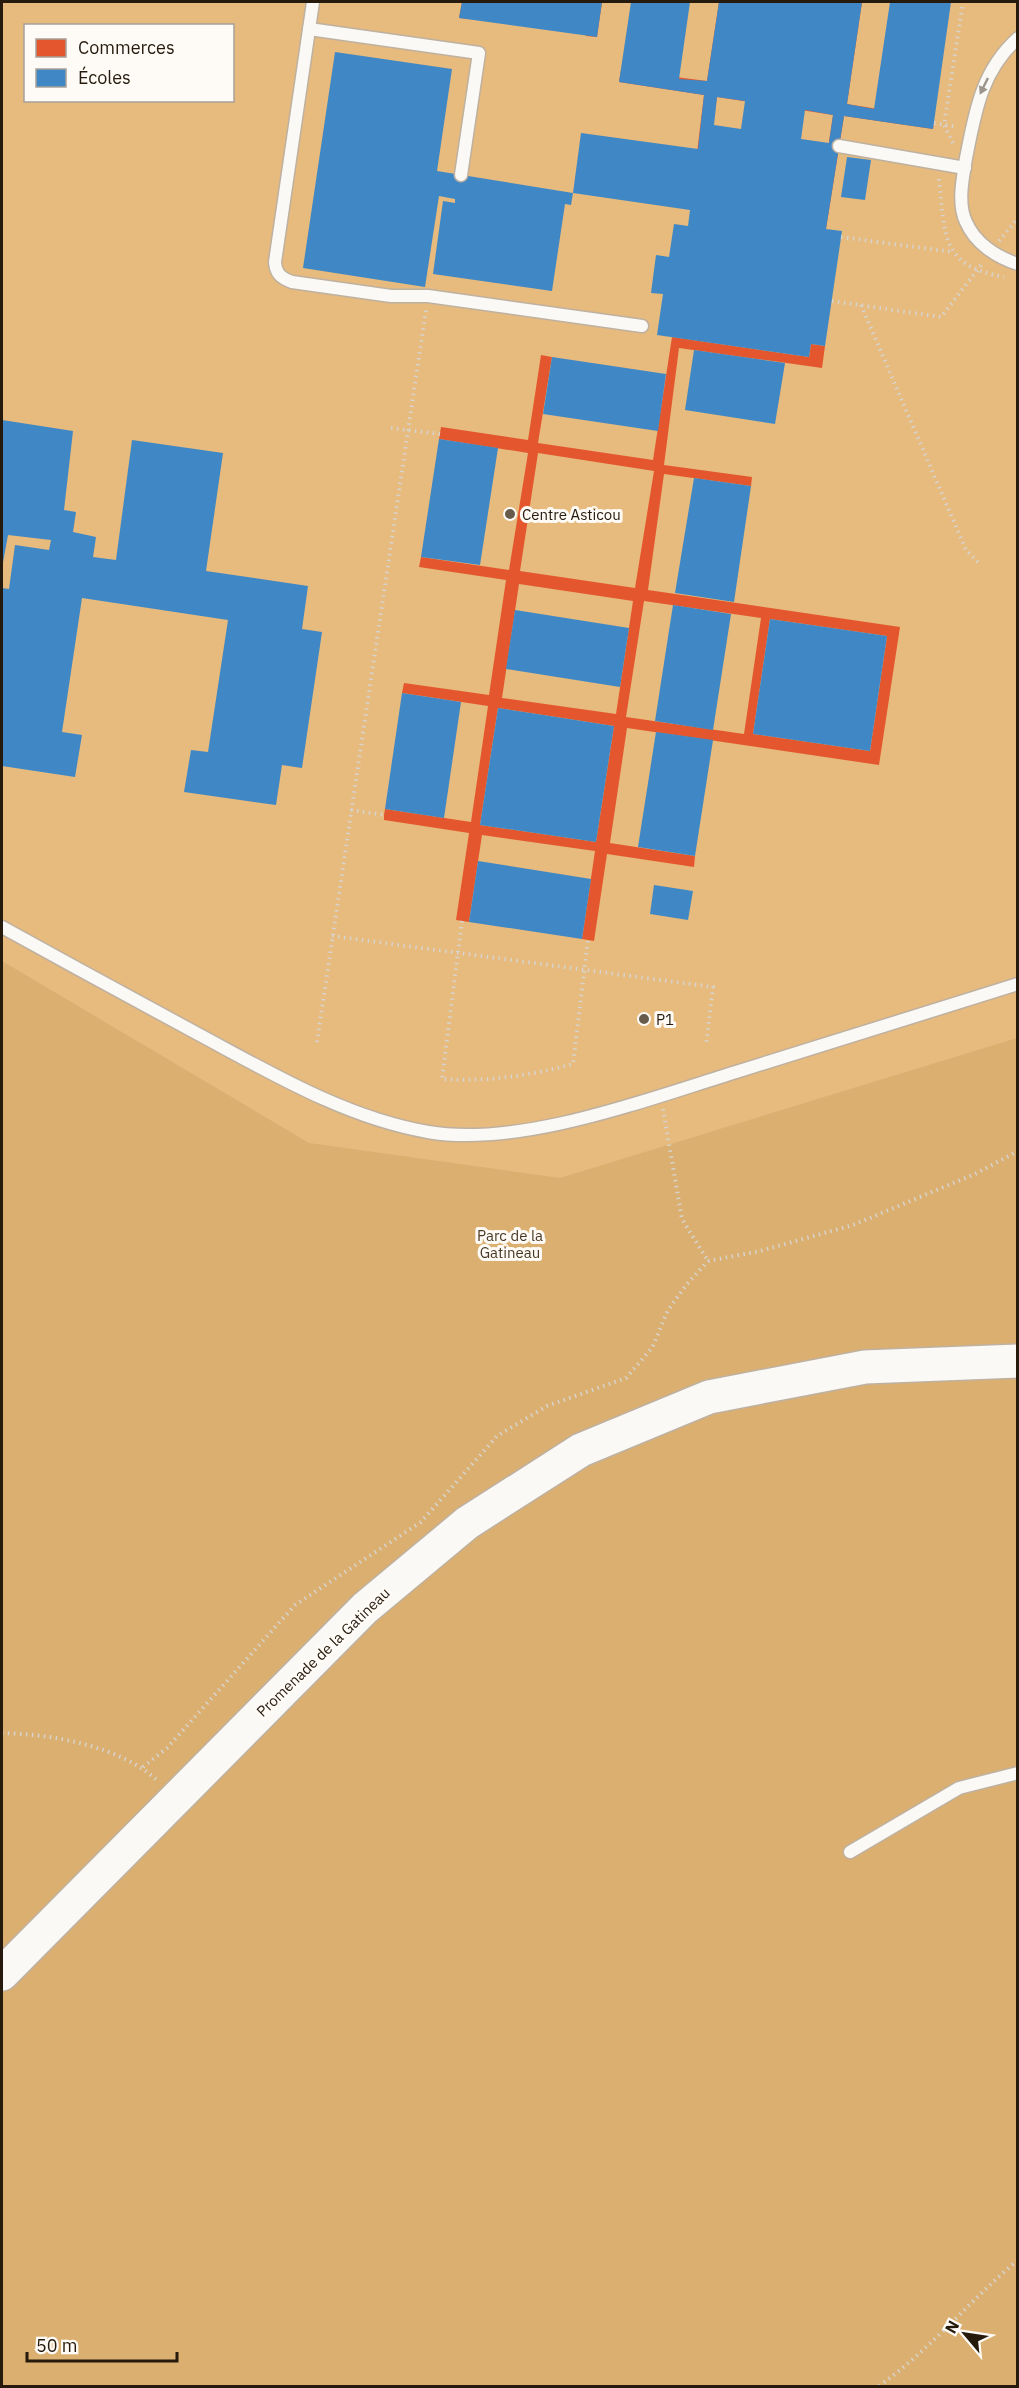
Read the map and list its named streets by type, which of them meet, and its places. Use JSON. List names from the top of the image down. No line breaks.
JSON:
{"streets":{"street":["Promenade de la Gatineau"]},"parks":["Parc de la Gatineau"],"places":["Centre Asticou","P1"],"legend":["Commerces","Écoles"],"scale_bar":"50 m","north":"top left"}
